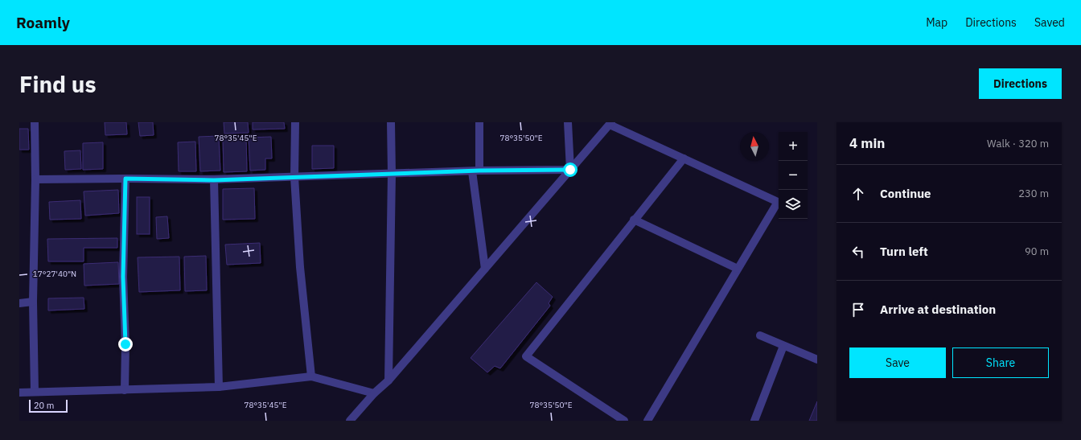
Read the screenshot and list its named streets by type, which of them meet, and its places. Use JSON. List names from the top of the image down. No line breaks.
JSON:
{"scale_bar":"20 m","north":"top","page":{"header":"Roamly","nav":["Map","Directions","Saved"],"buttons":["Directions",["Save","Share"]],"title":"Find us","heading":["4 min","Walk · 320 m"],"map_buttons":["+","−"],"list":[["Continue","230 m"],["Turn left","90 m"],"Arrive at destination"],"scale":"20 m"},"coordinates":["78°35'45\"E","78°35'50\"E","17°27'40\"N"]}
